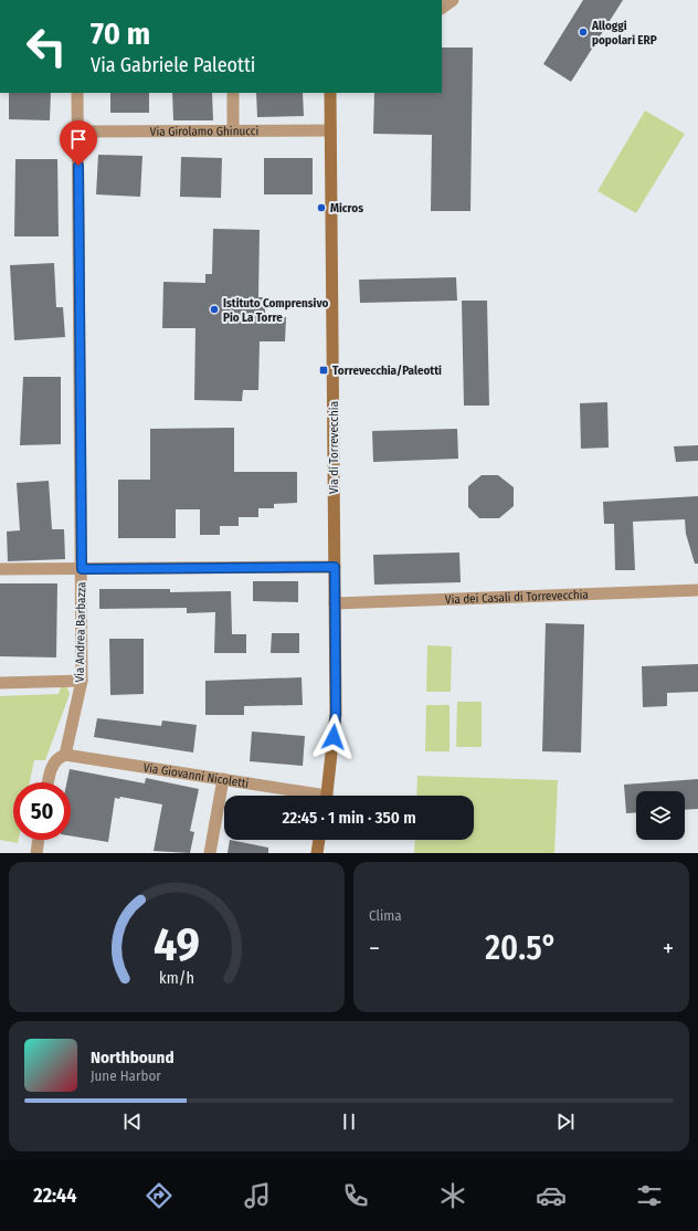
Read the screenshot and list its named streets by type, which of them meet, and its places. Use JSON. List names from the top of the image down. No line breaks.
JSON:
{"streets":{"main road":["Via di Torrevecchia"],"street":["Via Girolamo Ghinucci","Via dei Casali di Torrevecchia","Via Andrea Barbazza","Via Giovanni Nicoletti"]},"crossings":[["Via Girolamo Ghinucci","Via di Torrevecchia"],["Via Girolamo Ghinucci","Via Andrea Barbazza"],["Via di Torrevecchia","Via dei Casali di Torrevecchia"],["Via Andrea Barbazza","Via Giovanni Nicoletti"]],"places":{"other":["Alloggi popolari ERP","Micros","Istituto Comprensivo Pio La Torre"],"transit":["Torrevecchia/Paleotti"]},"page":{"turn":["70 m","Via Gabriele Paleotti"],"limit":"50","trip":"22:45 · 1 min · 350 m","tile":"Clima","heat":["−","20.5°","+"],"song":["Northbound","June Harbor"],"tabs":"22:44","gauge":["49","km/h"]}}
